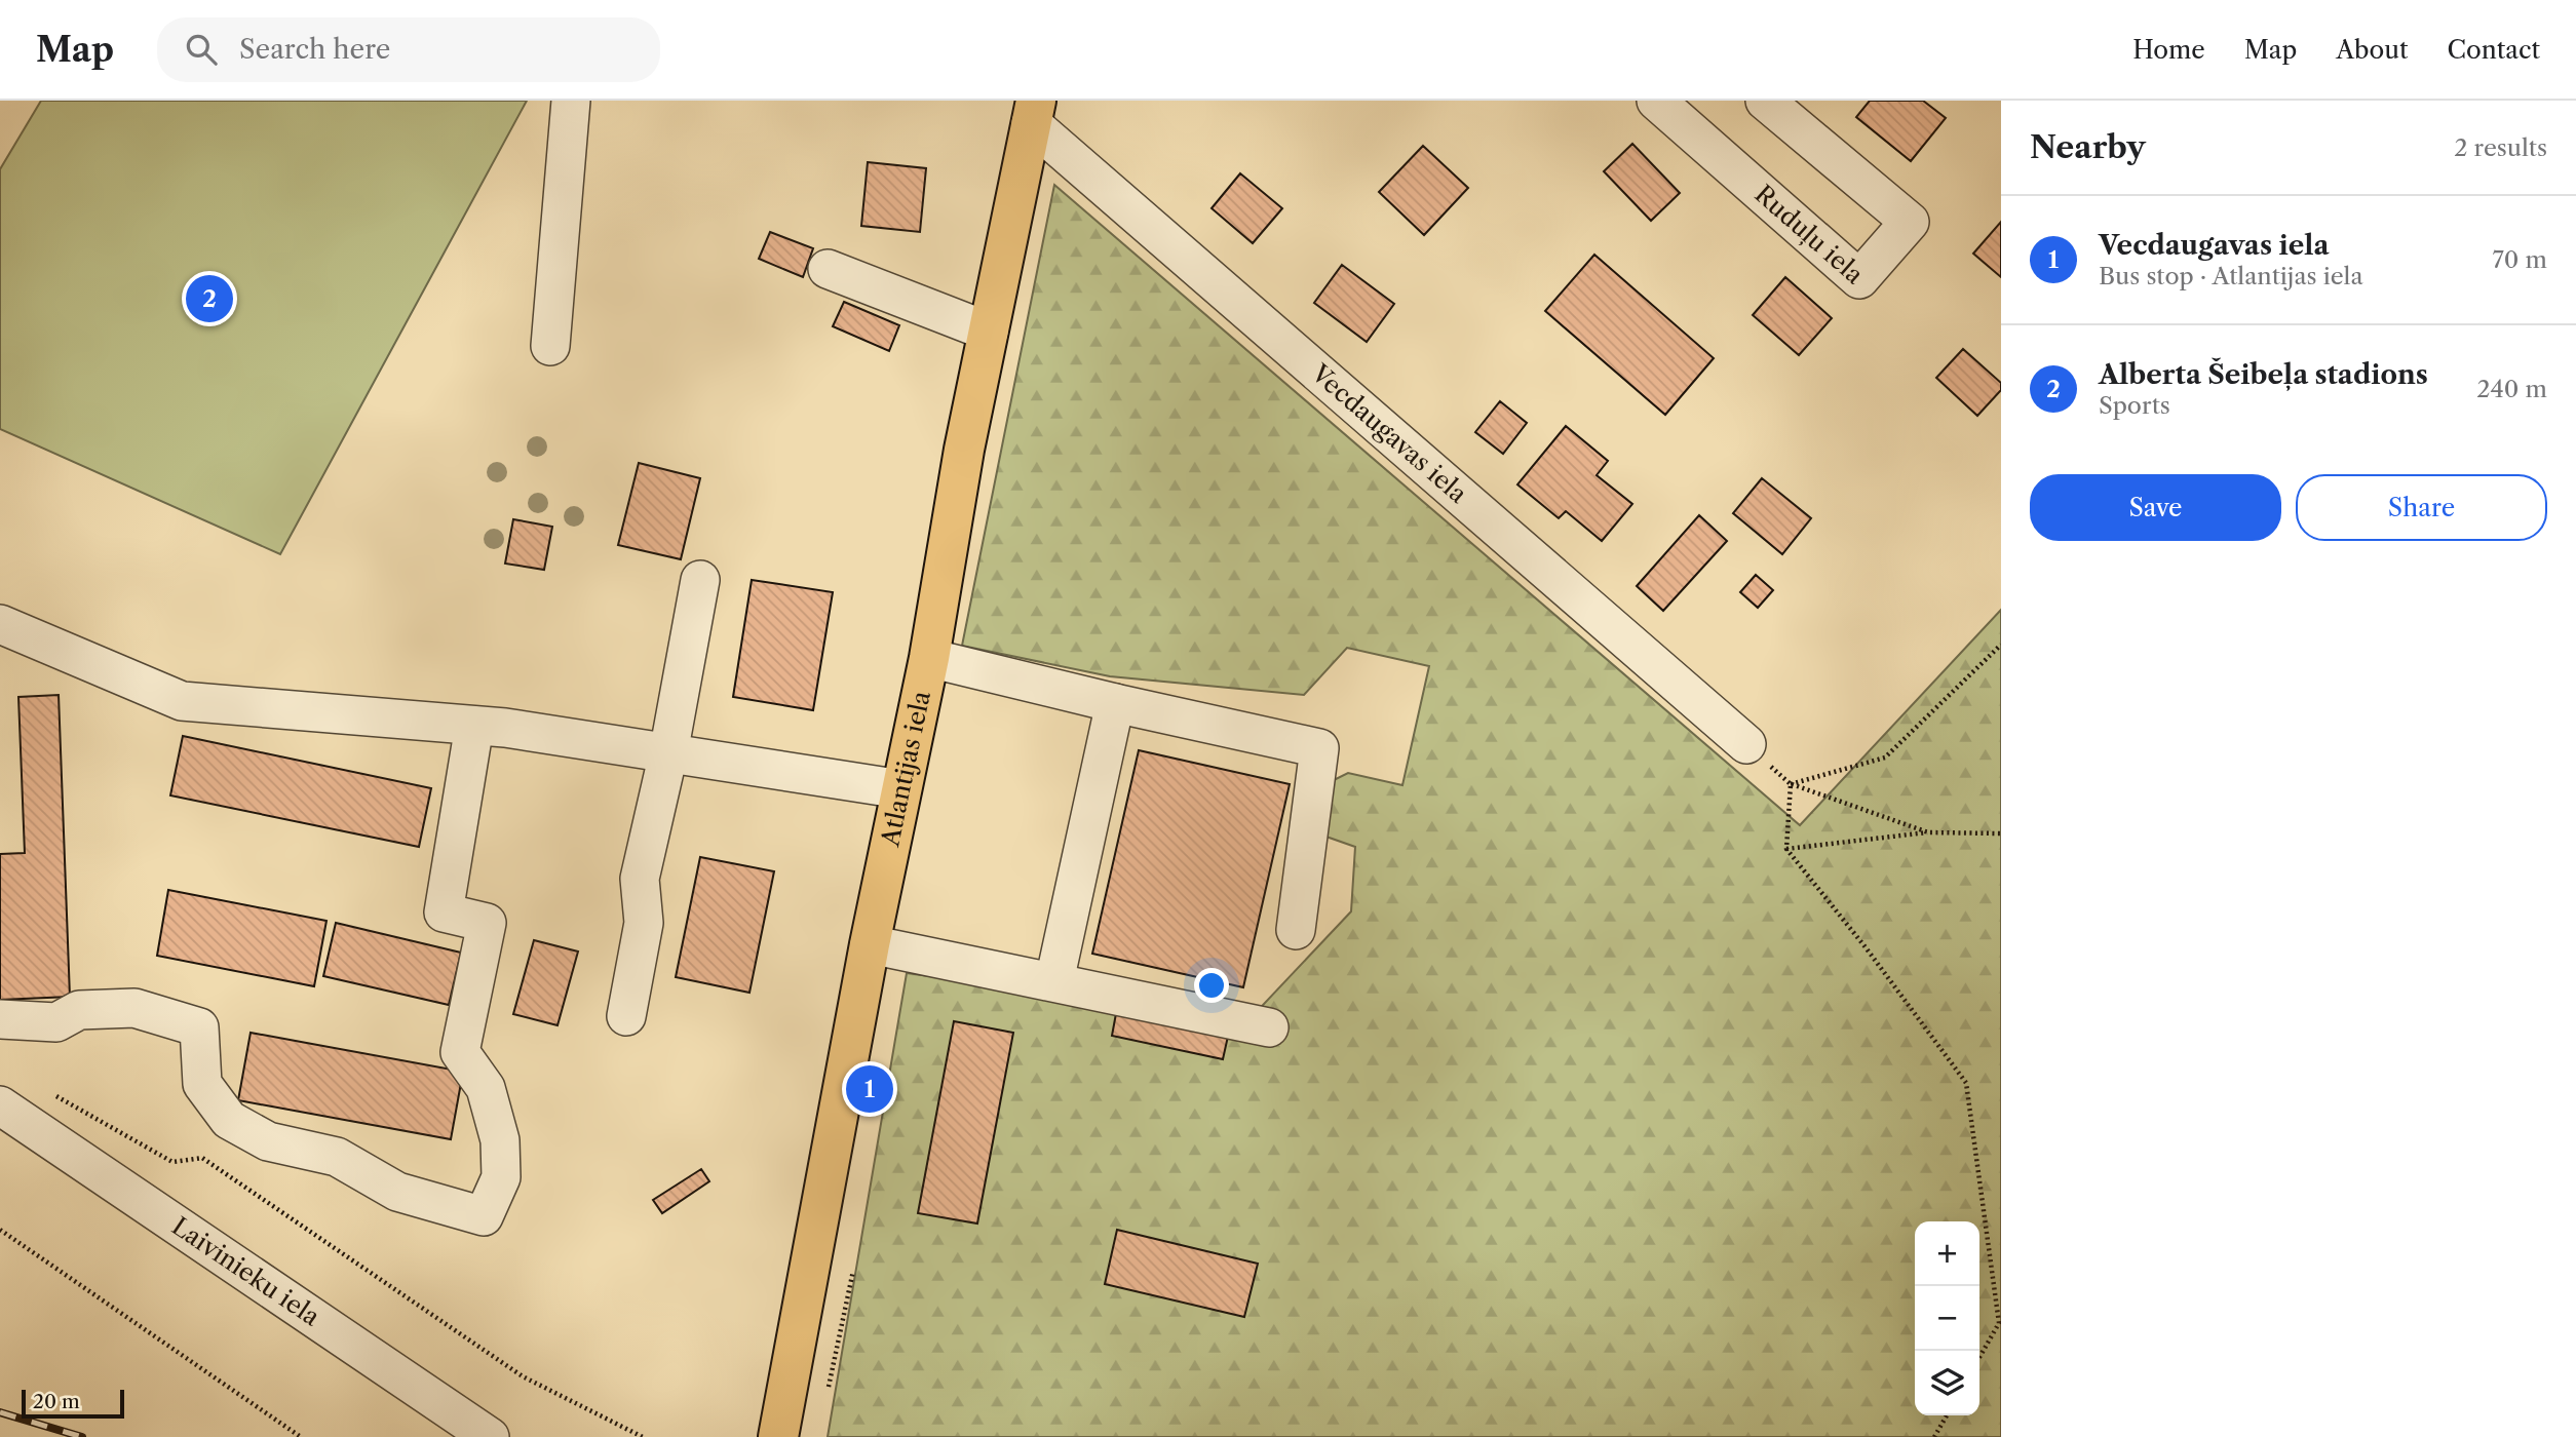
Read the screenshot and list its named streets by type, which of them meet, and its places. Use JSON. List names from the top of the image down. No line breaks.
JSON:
{"streets":{"main road":["Atlantijas iela"],"street":["Ruduļu iela","Vecdaugavas iela","Laivinieku iela"]},"crossings":[["Vecdaugavas iela","Atlantijas iela"]],"scale_bar":"20 m","page":{"header":"Map","search":"Search here","nav":["Home","Map","About","Contact"],"heading":["Nearby","2 results"],"list":[{"mark":"1","name":"Vecdaugavas iela","note":"Bus stop · Atlantijas iela","value":"70 m"},{"mark":"2","name":"Alberta Šeibeļa stadions","note":"Sports","value":"240 m"}],"pins":["2","1"],"buttons":["Save","Share"],"map_buttons":["+","−"],"scale":"20 m"}}
